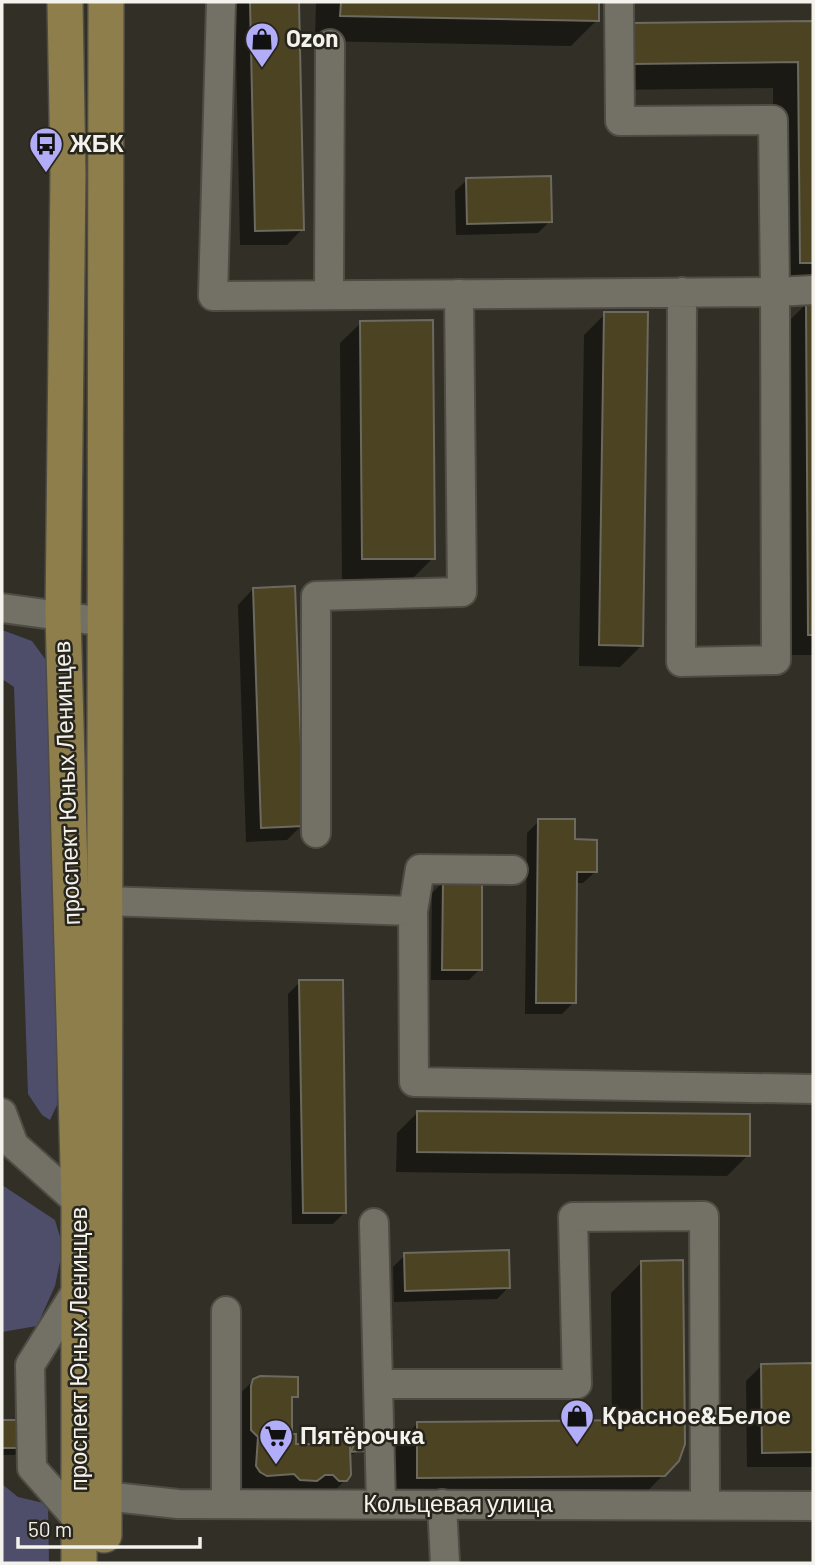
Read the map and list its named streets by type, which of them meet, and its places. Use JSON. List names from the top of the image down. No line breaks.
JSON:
{"streets":{"main road":["проспект Юных Ленинцев"],"street":["Кольцевая улица"]},"crossings":[["проспект Юных Ленинцев","Кольцевая улица"]],"places":{"shop":["Ozon","Красное&Белое"],"bus stop":["ЖБК"],"supermarket":["Пятёрочка"]},"scale_bar":"50 m"}
